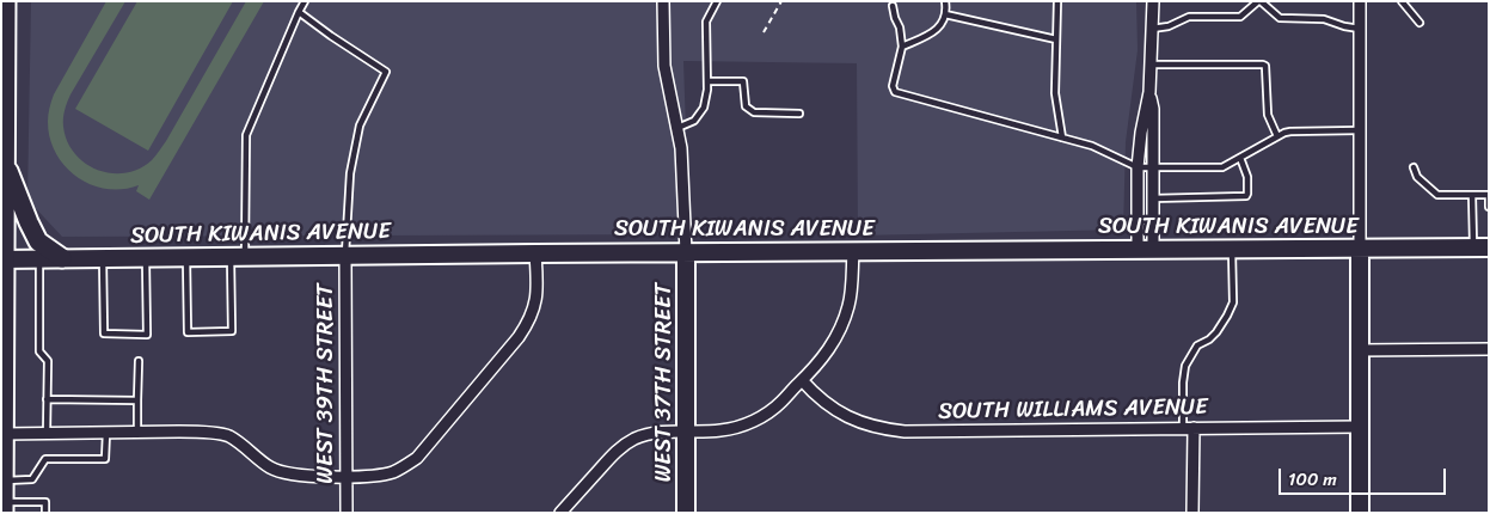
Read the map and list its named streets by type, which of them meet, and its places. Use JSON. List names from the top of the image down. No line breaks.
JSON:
{"streets":{"main road":["SOUTH KIWANIS AVENUE","WEST 37TH STREET"],"street":["WEST 39TH STREET","SOUTH WILLIAMS AVENUE"]},"crossings":[["SOUTH KIWANIS AVENUE","WEST 37TH STREET"],["SOUTH KIWANIS AVENUE","WEST 39TH STREET"]],"scale_bar":"100 m"}
